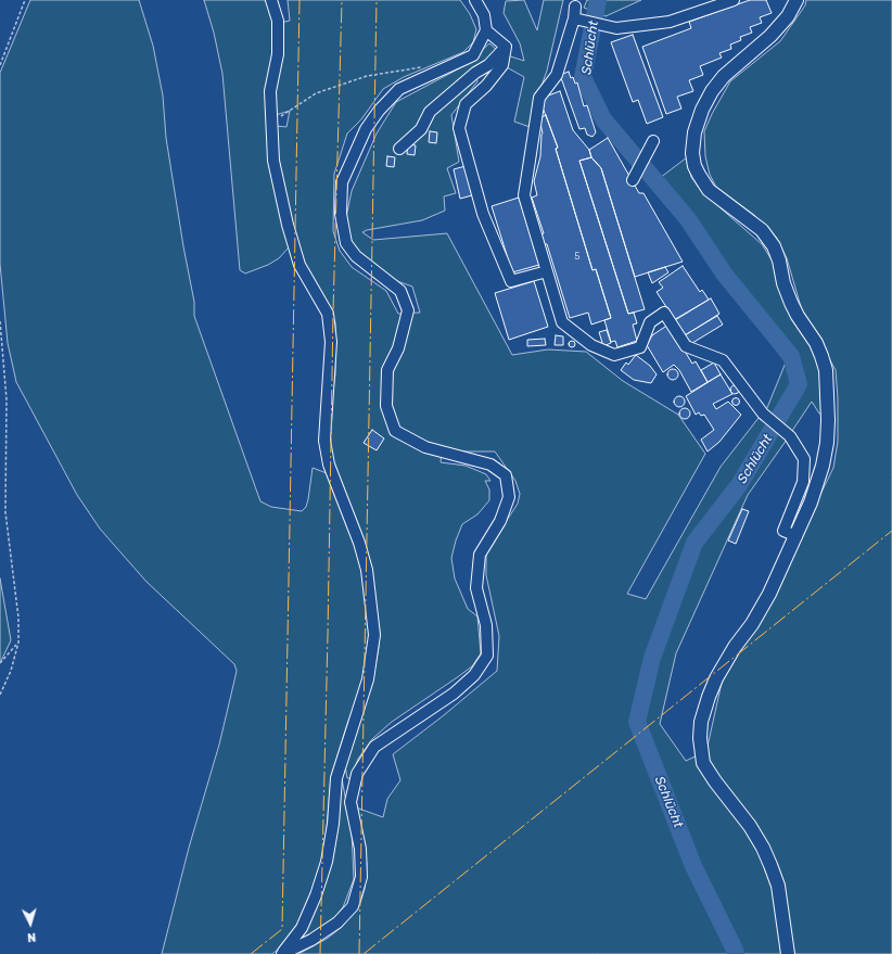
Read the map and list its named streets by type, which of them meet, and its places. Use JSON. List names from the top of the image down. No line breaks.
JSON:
{"water":["Schlücht"],"house_numbers":["5"],"north":"bottom"}
